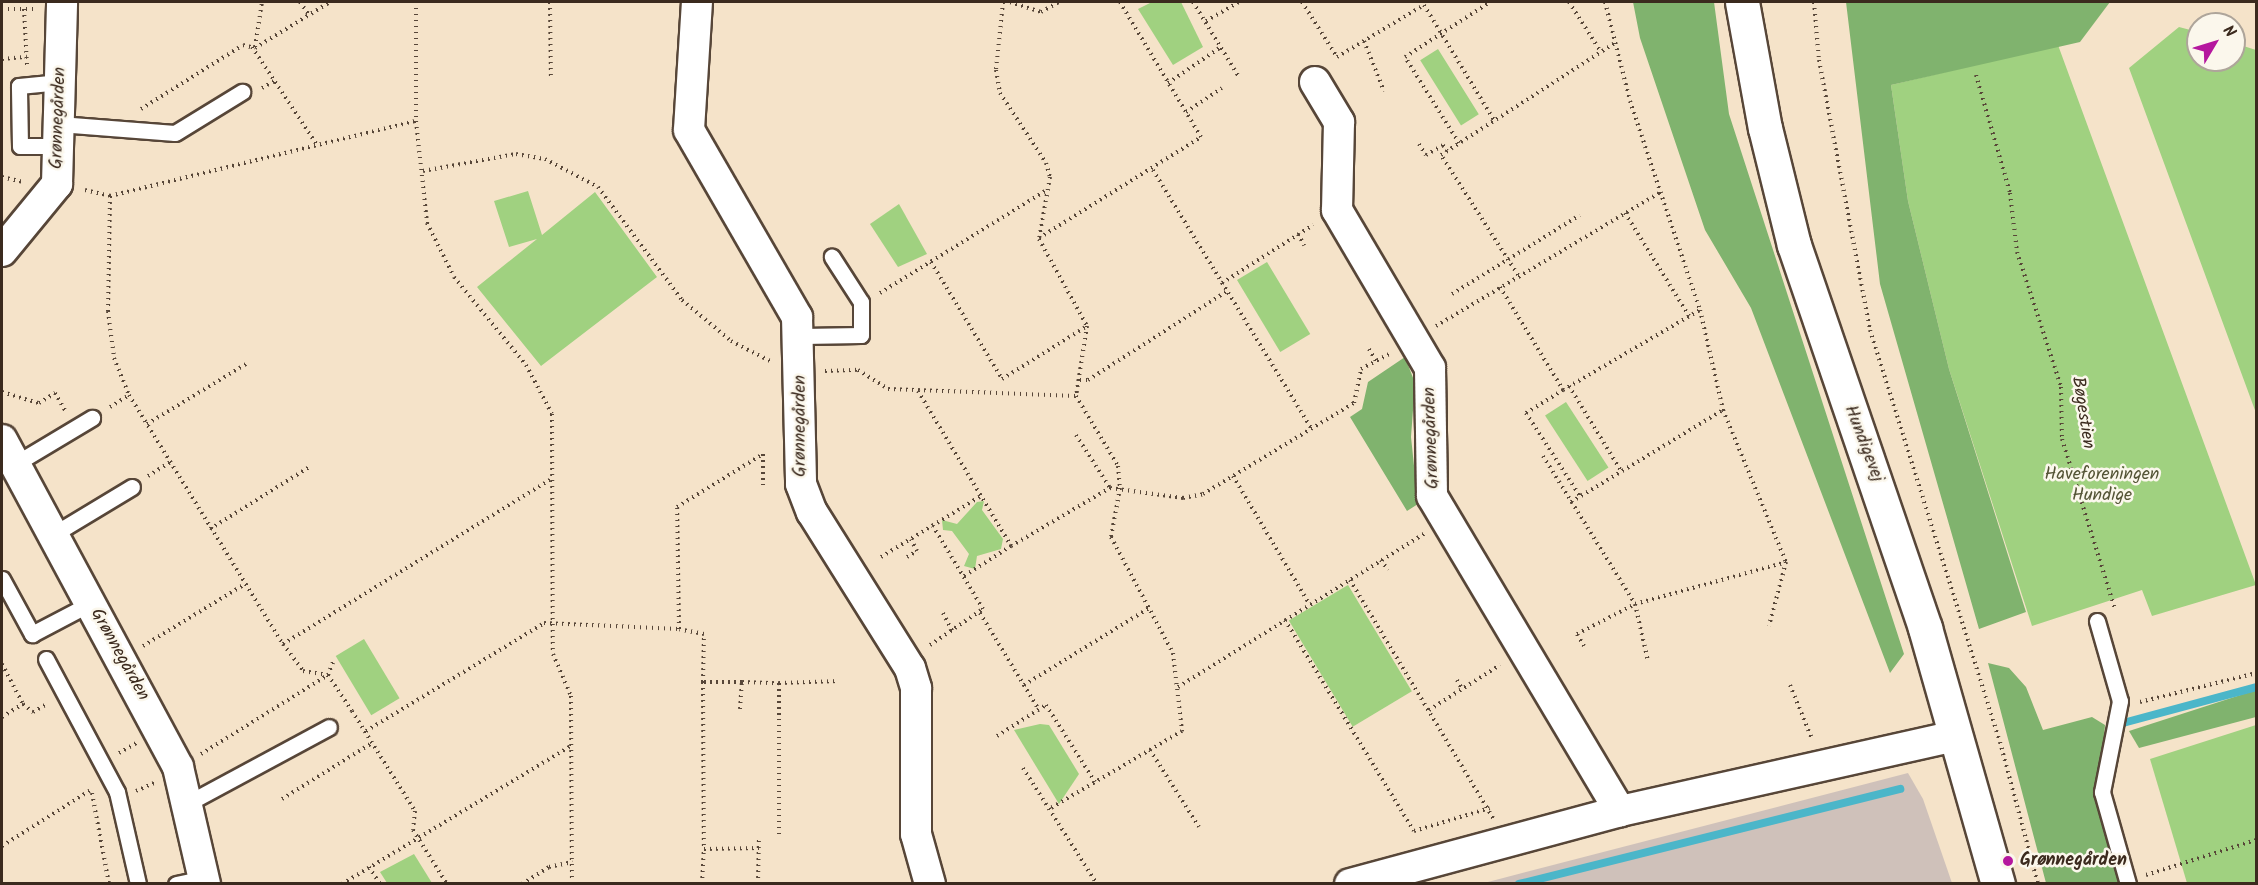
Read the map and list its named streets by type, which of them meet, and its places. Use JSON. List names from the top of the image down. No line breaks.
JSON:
{"streets":{"street":["Grønnegården","Hundigevej"],"path":["Bøgestien"]},"parks":["Haveforeningen Hundige"],"places":["Grønnegården"],"north":"top right"}
